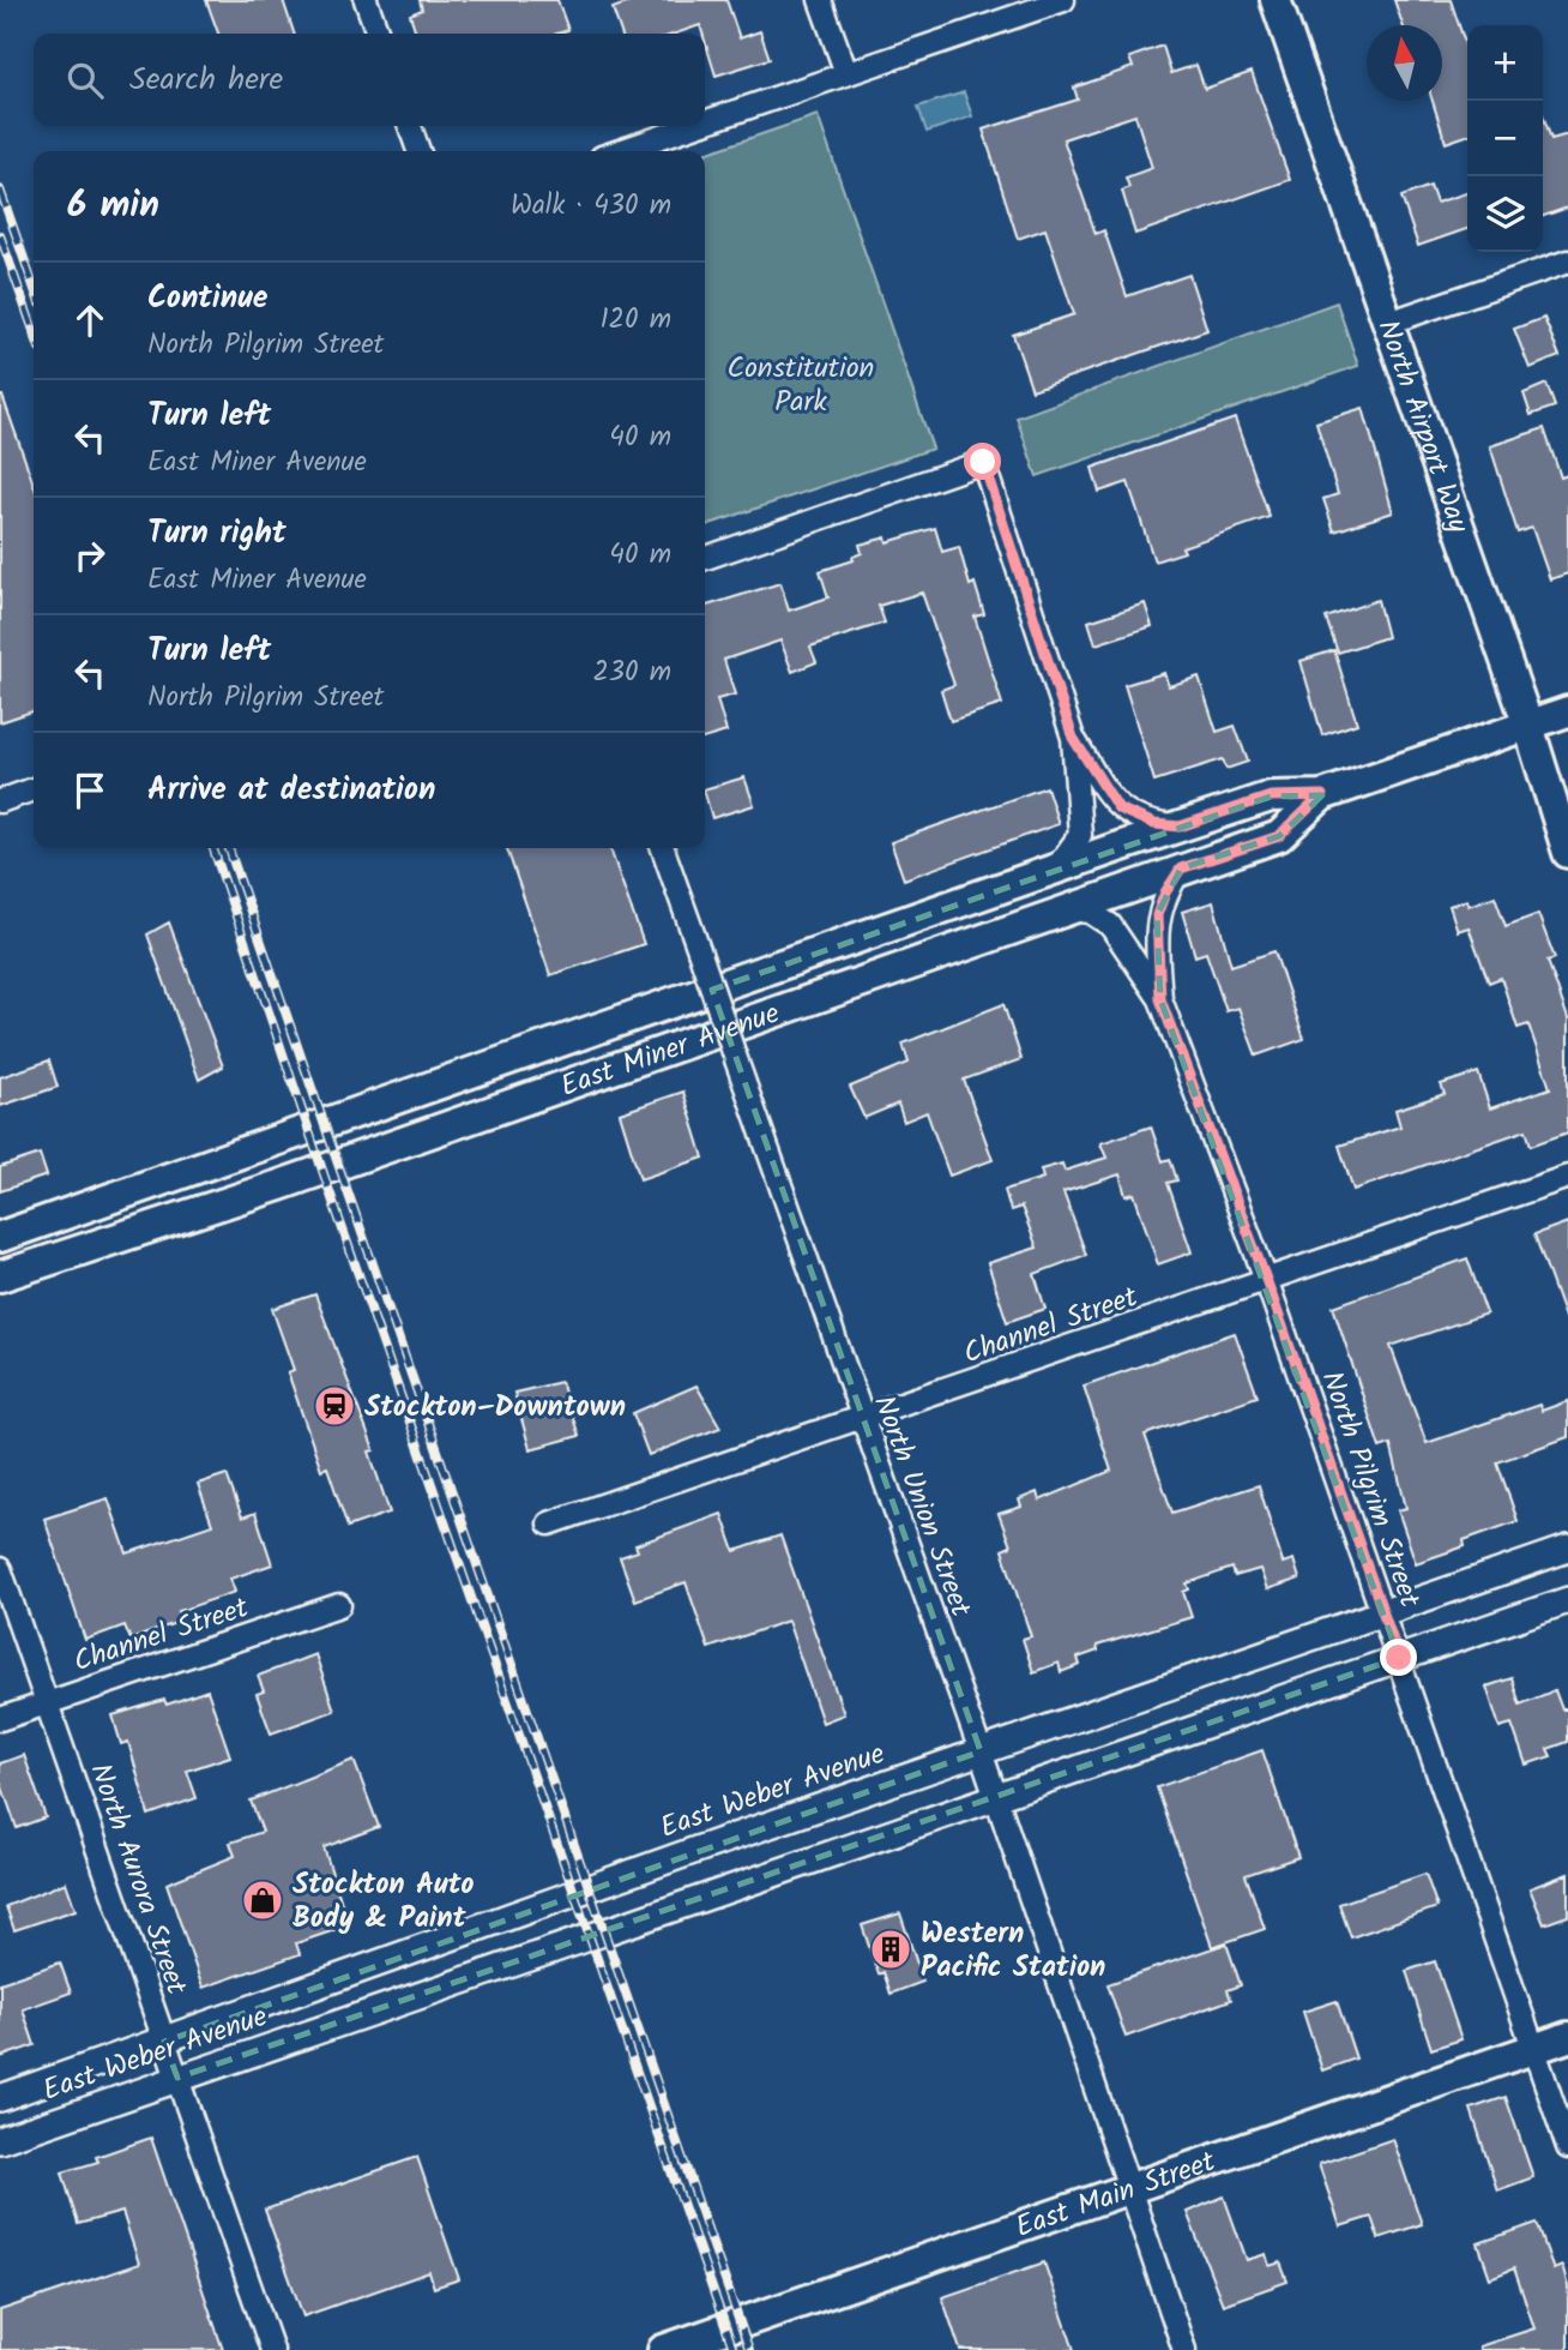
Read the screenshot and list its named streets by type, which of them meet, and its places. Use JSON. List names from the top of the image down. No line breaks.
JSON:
{"streets":{"main road":["North Airport Way","East Miner Avenue","East Main Street"],"street":["Channel Street","North Pilgrim Street","North Union Street","East Weber Avenue","North Aurora Street"]},"crossings":[["North Airport Way","East Miner Avenue"],["East Miner Avenue","North Pilgrim Street"],["Channel Street","North Pilgrim Street"],["Channel Street","North Union Street"],["Channel Street","North Aurora Street"],["North Pilgrim Street","East Weber Avenue"],["North Pilgrim Street","East Main Street"],["North Union Street","East Weber Avenue"],["North Union Street","East Main Street"],["East Weber Avenue","North Aurora Street"]],"parks":["Constitution Park"],"places":{"station":["Stockton–Downtown"],"shop":["Stockton Auto Body & Paint"],"building":["Western Pacific Station"]},"north":"top","page":{"map_buttons":["+","−"],"search":"Search here","heading":["6 min","Walk · 430 m"],"list":[["Continue","North Pilgrim Street","120 m"],["Turn left","East Miner Avenue","40 m"],["Turn right","East Miner Avenue","40 m"],["Turn left","North Pilgrim Street","230 m"],"Arrive at destination"]}}
